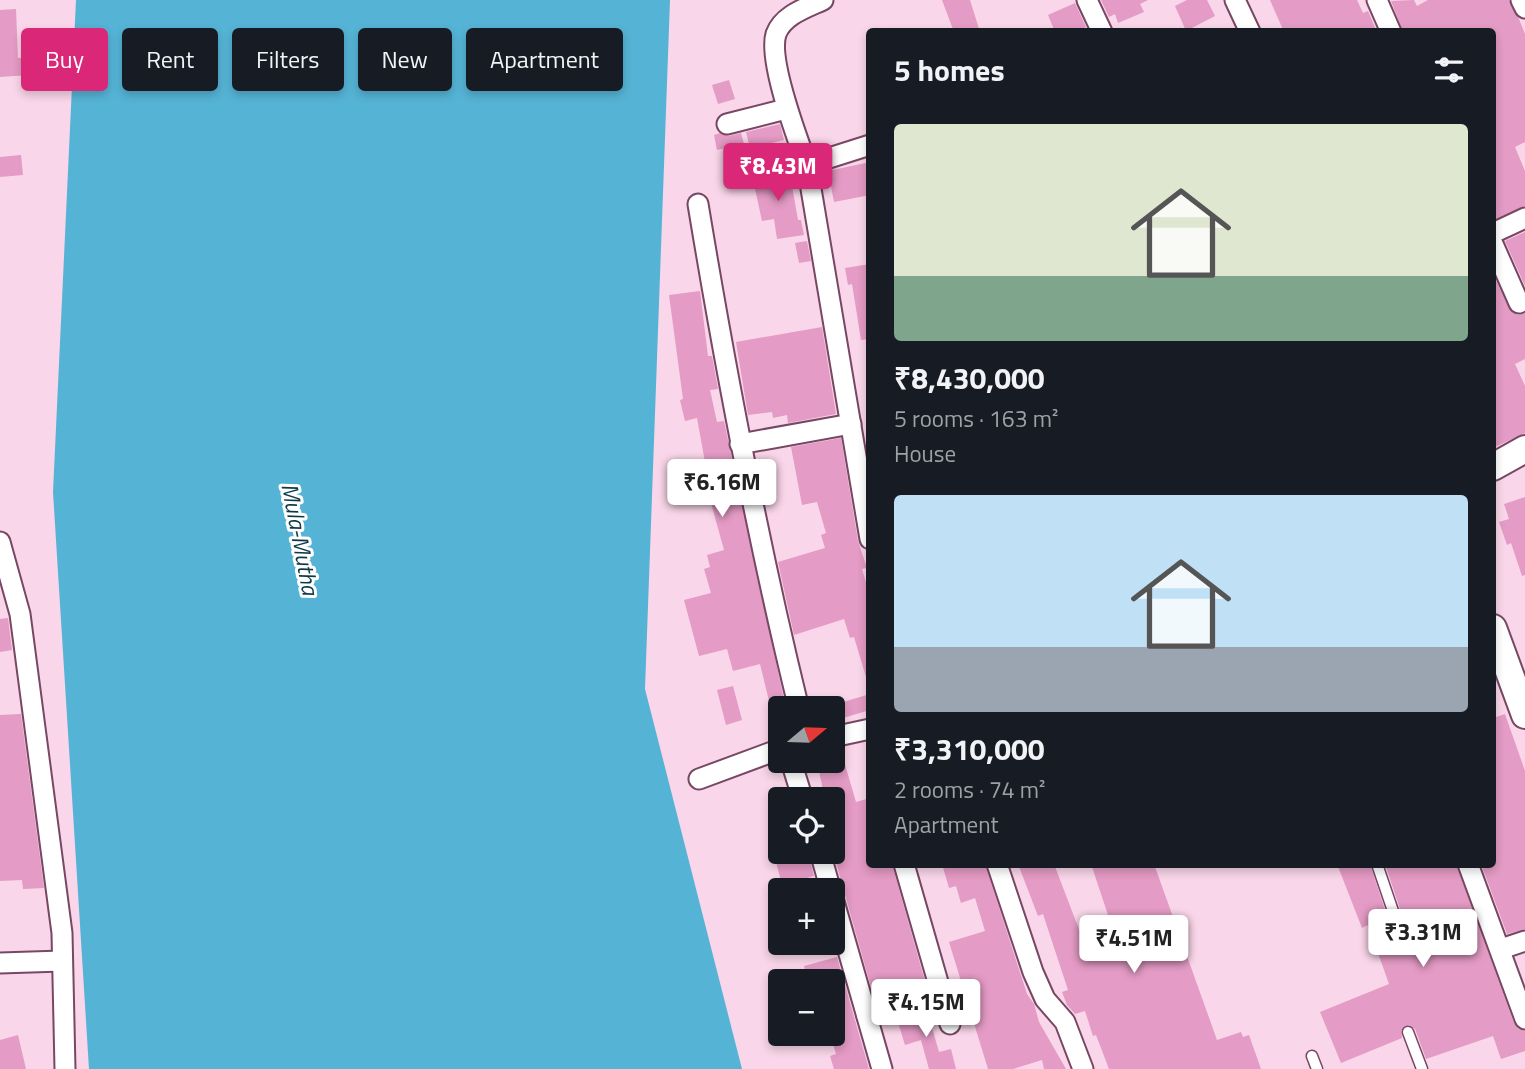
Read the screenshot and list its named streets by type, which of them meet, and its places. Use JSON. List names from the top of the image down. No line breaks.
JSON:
{"water":["Mula-Mutha"],"north":"right","page":{"chip":["Buy","Rent","Filters","New","Apartment"],"heading":"5 homes","list":[{"name":"₹8,430,000","note":"5 rooms · 163 m² · House"},{"name":"₹3,310,000","note":"2 rooms · 74 m² · Apartment"}],"price":["₹8.43M","₹6.16M","₹3.31M","₹4.51M","₹4.15M"],"map_buttons":["+","−"]}}
